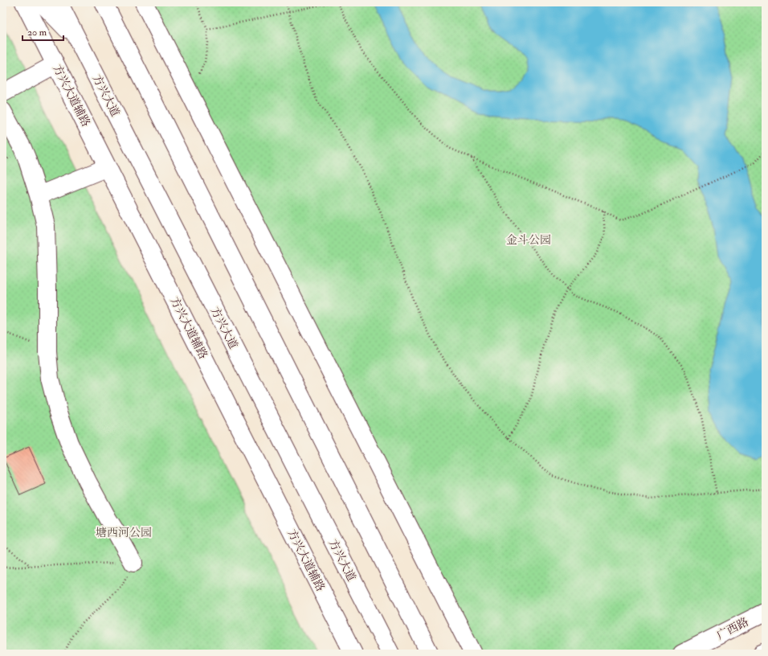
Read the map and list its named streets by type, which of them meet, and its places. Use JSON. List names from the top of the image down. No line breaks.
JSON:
{"streets":{"main road":["方兴大道辅路","方兴大道","广西路"]},"parks":["金斗公园","塘西河公园"],"scale_bar":"20 m"}
